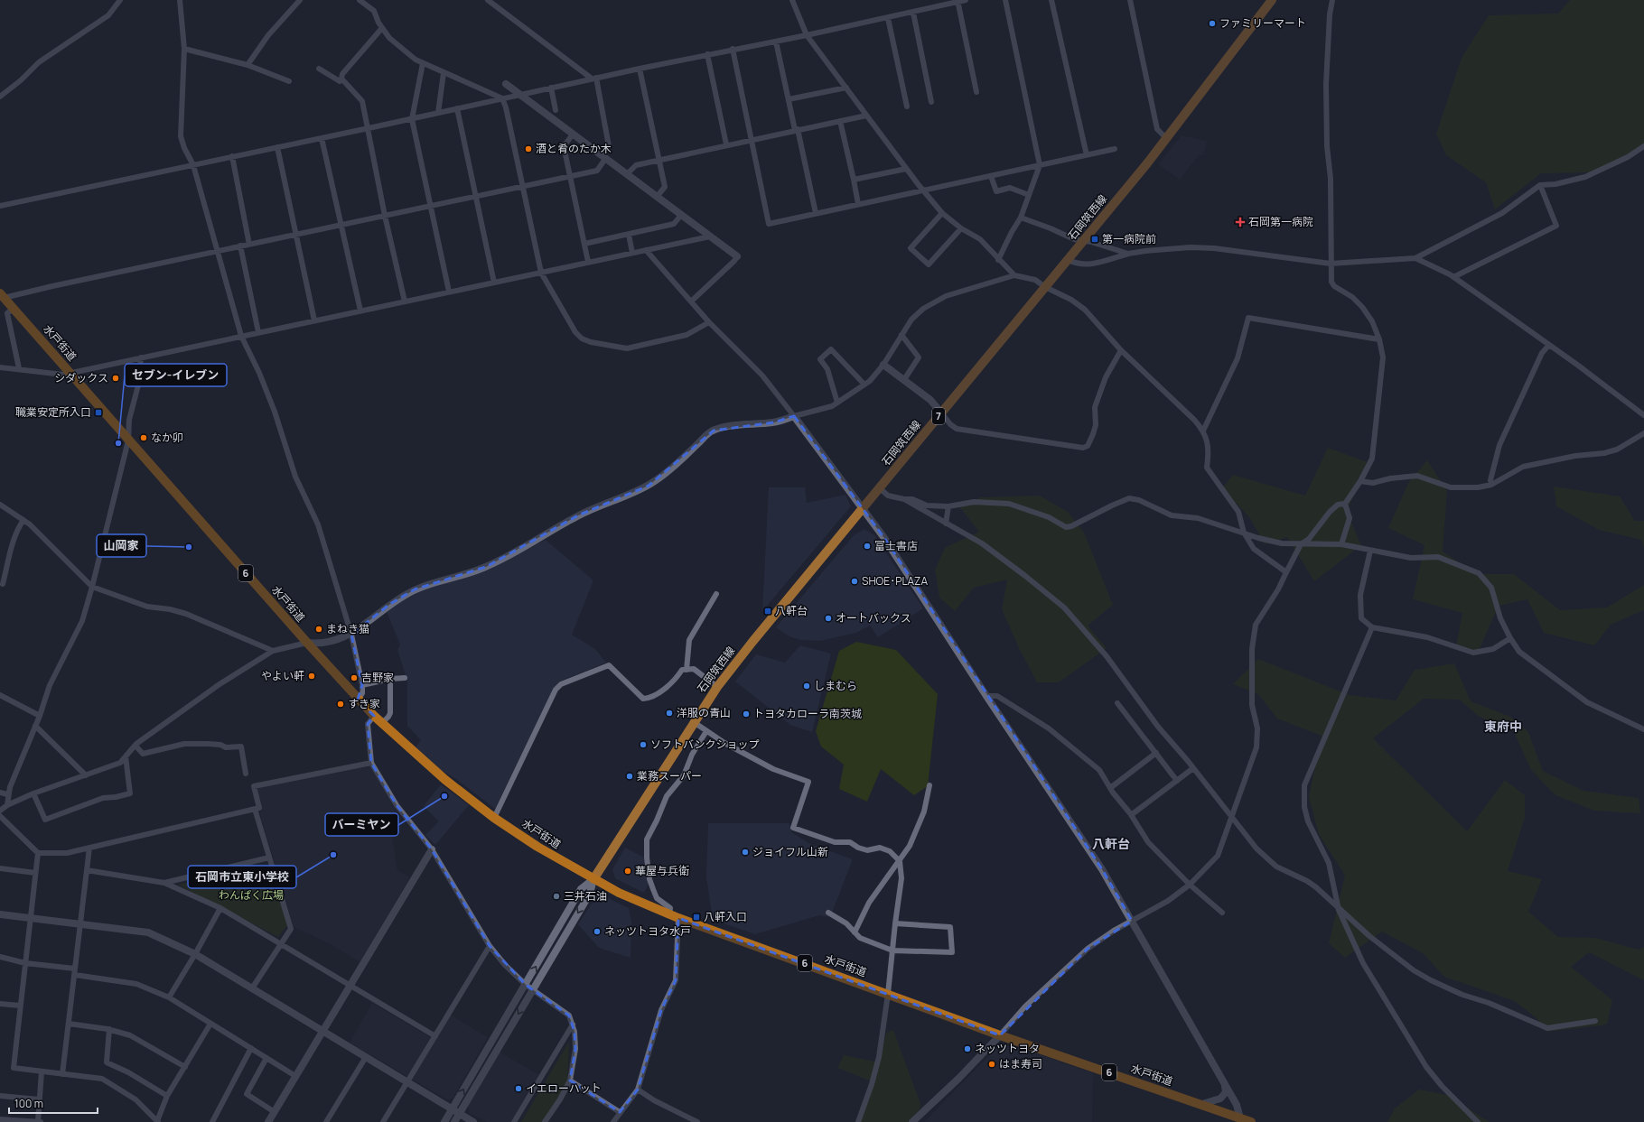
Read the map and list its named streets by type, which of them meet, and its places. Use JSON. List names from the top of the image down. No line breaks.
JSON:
{"streets":{"highway":["水戸街道","6"],"main road":["石岡筑西線","7"]},"crossings":[["石岡筑西線","水戸街道"]],"districts":["東府中","八軒台"],"parks":["わんぱく広場"],"places":{"other":["ファミリーマート","酒と肴のたか木","シダックス","なか卯","セブン-イレブン","富士書店","山岡家","SHOE･PLAZA","オートバックス","まねき猫","やよい軒","吉野家","しまむら","すき家","洋服の青山","トヨタカローラ南茨城","ソフトバンクショップ","業務スーパー","バーミヤン","ジョイフル山新","石岡市立東小学校","華屋与兵衛","三井石油","ネッツトヨタ水戸","ネッツトヨタ","はま寿司","イエローハット"],"health":["石岡第一病院"],"transit":["第一病院前","職業安定所入口","八軒台","八軒入口"]},"scale_bar":"100 m"}
